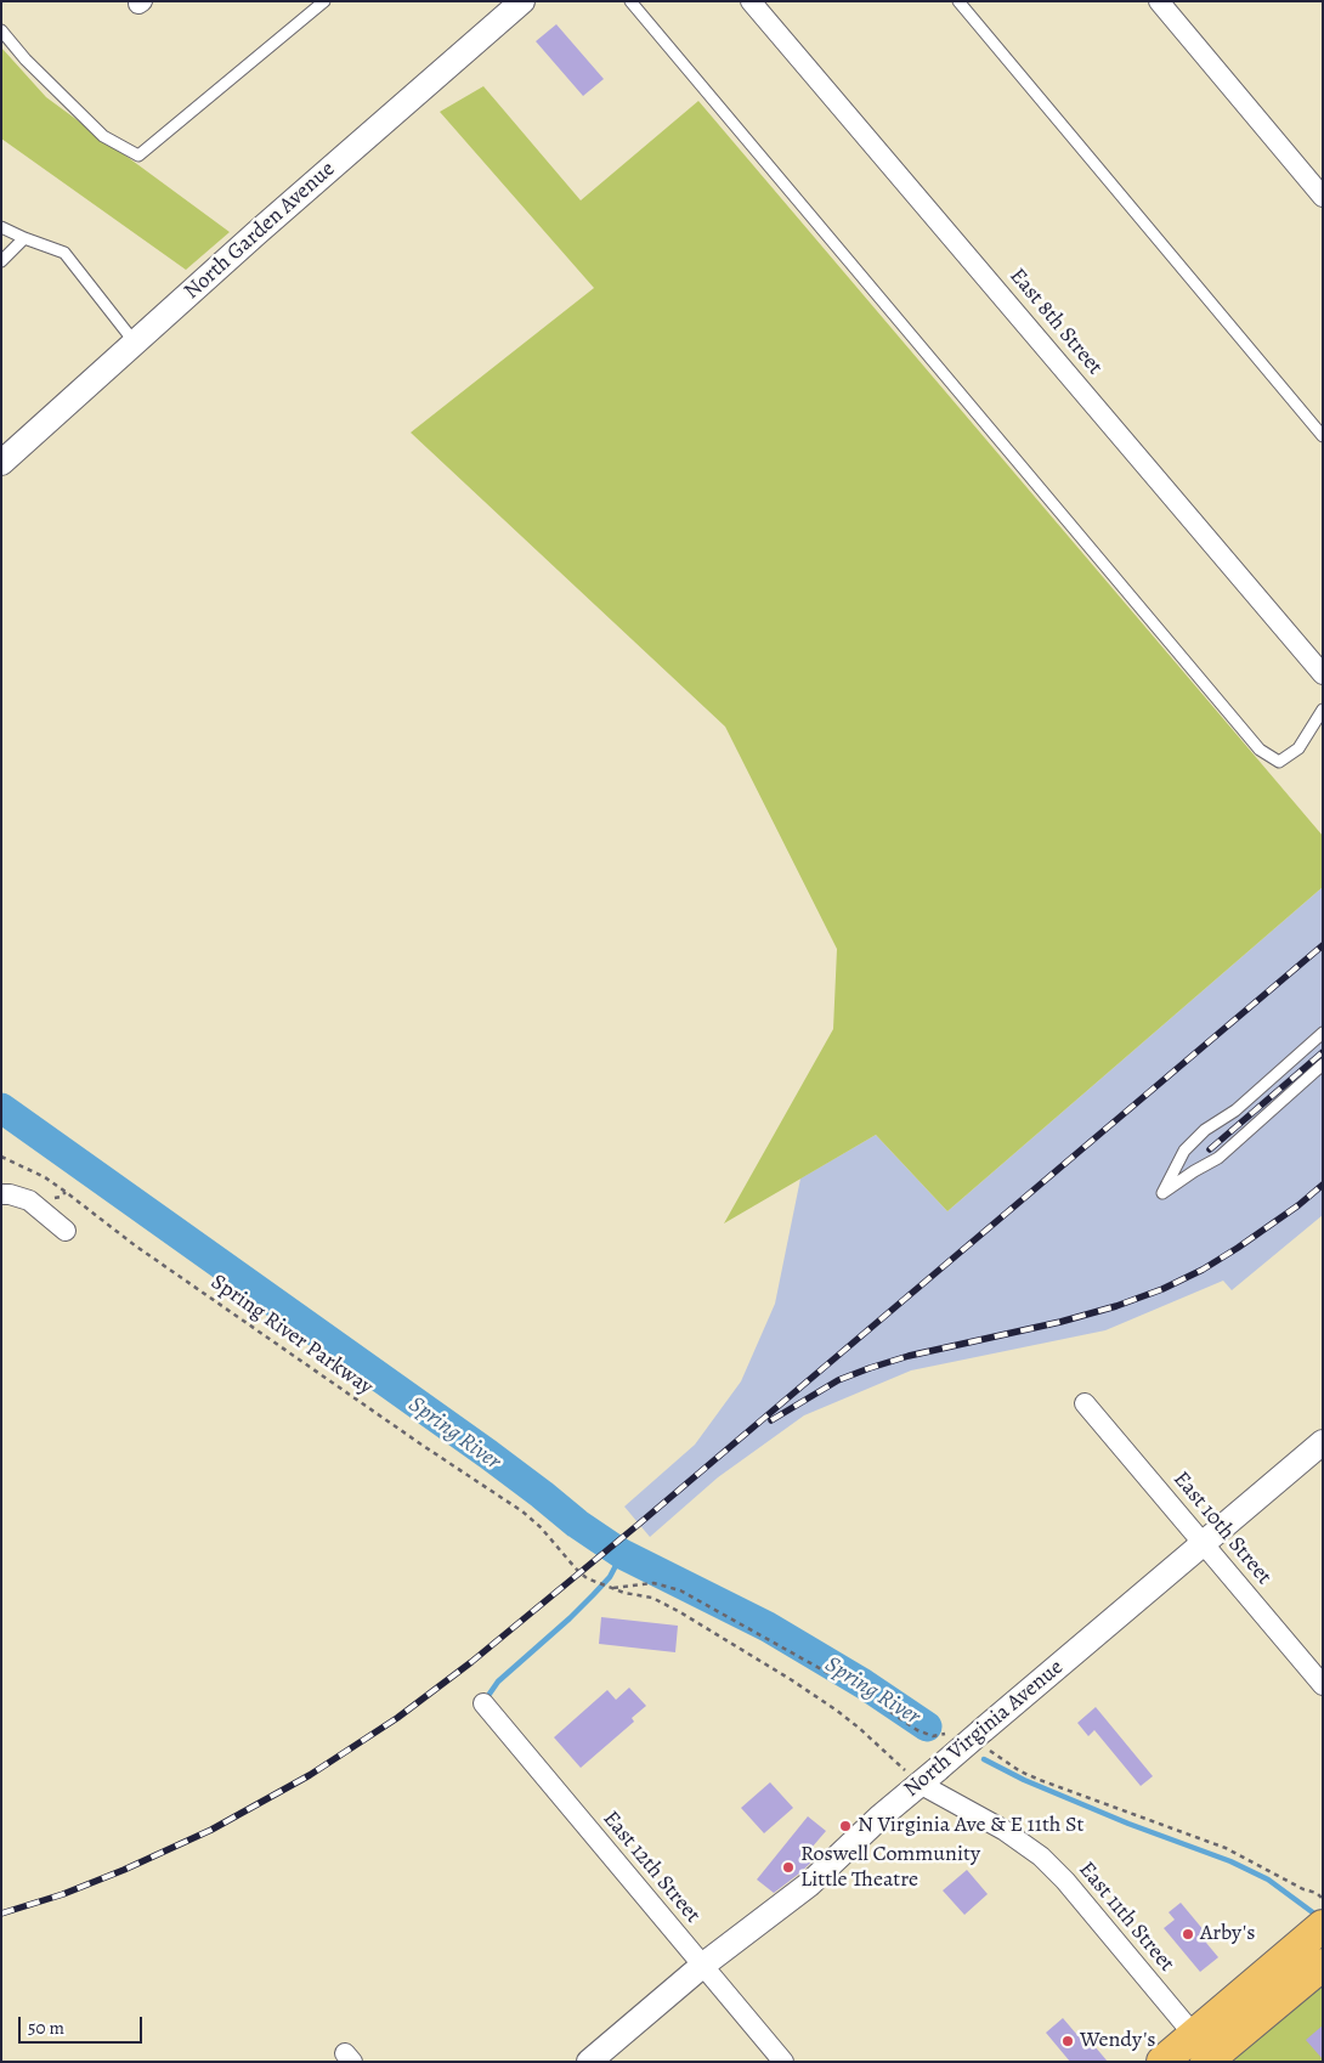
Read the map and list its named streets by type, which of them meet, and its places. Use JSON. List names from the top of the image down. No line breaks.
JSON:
{"streets":{"street":["North Garden Avenue","East 8th Street","East 10th Street","North Virginia Avenue","East 12th Street","East 11th Street"],"path":["Spring River Parkway"]},"crossings":[["Spring River Parkway","North Virginia Avenue"],["Spring River Parkway","East 11th Street"],["East 10th Street","North Virginia Avenue"],["North Virginia Avenue","East 12th Street"],["North Virginia Avenue","East 11th Street"]],"water":["Spring River"],"places":["N Virginia Ave & E 11th St","Roswell Community Little Theatre","Arby's","Wendy's"],"scale_bar":"50 m"}
